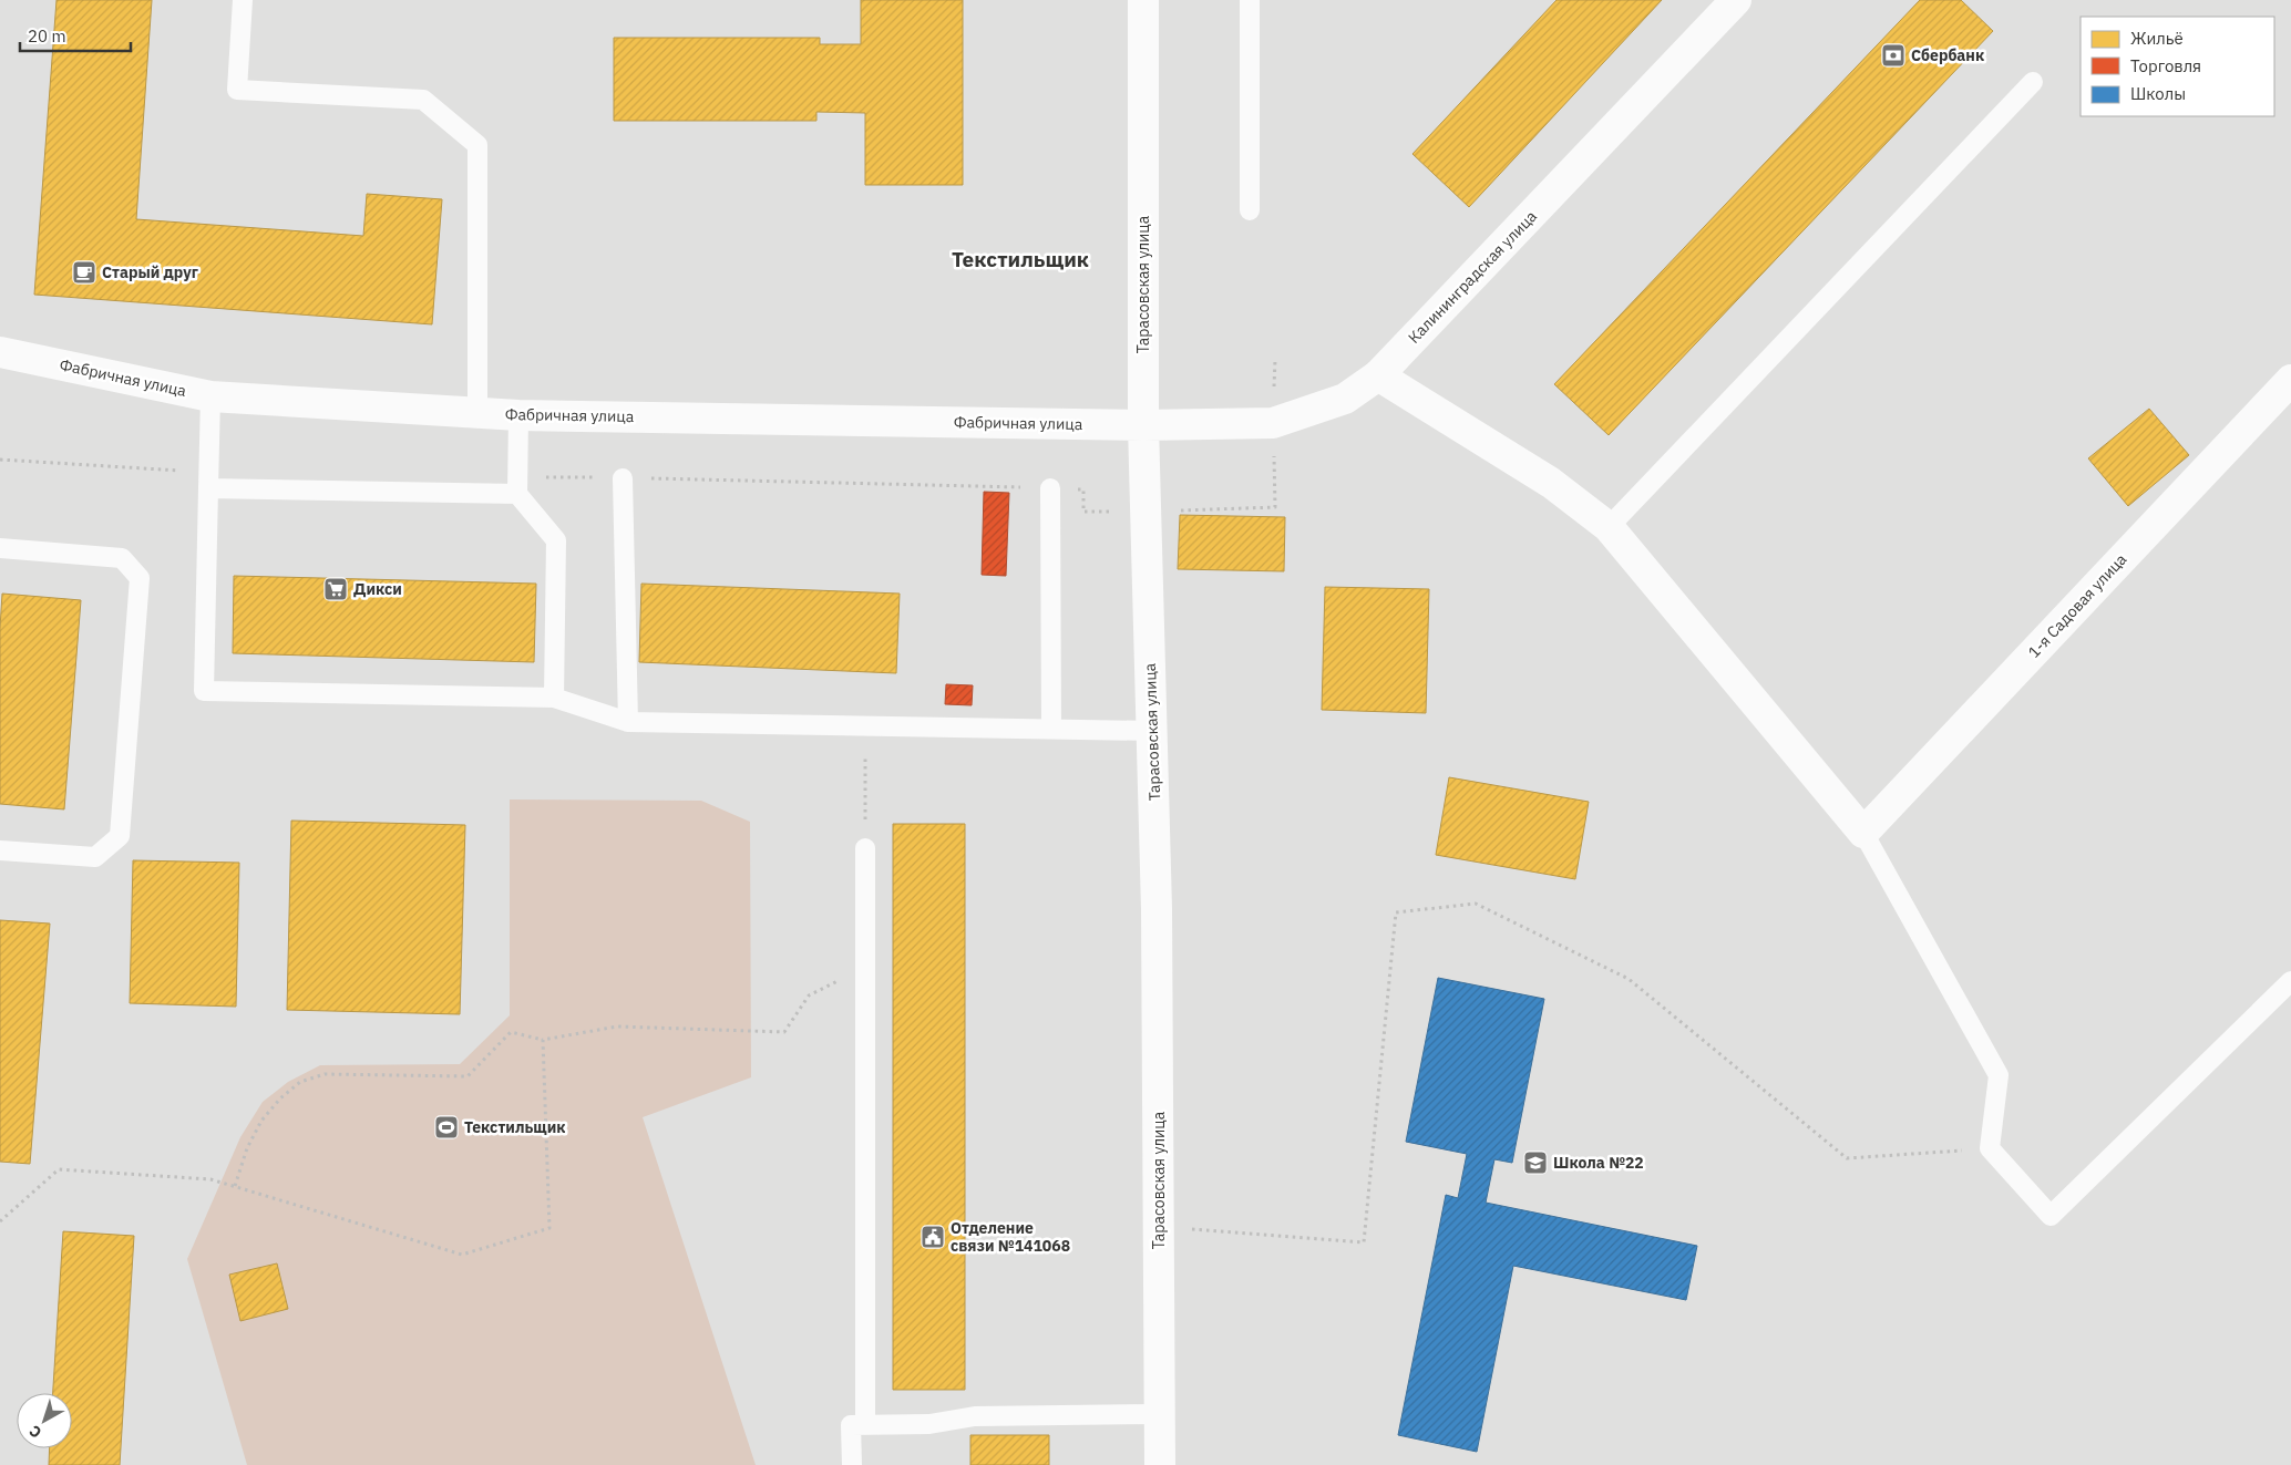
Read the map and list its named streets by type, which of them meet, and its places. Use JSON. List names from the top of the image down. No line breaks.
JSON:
{"streets":{"street":["Калининградская улица","Тарасовская улица","Фабричная улица","1-я Садовая улица"]},"crossings":[["Калининградская улица","Тарасовская улица"],["Калининградская улица","Фабричная улица"],["Тарасовская улица","Фабричная улица"]],"districts":["Текстильщик"],"places":{"bank":["Сбербанк"],"cafe":["Старый друг"],"supermarket":["Дикси"],"sports":["Текстильщик"],"school or university":["Школа №22"],"public building":["Отделение связи №141068"]},"legend":["Жильё","Торговля","Школы"],"scale_bar":"20 m","north":"bottom left"}
